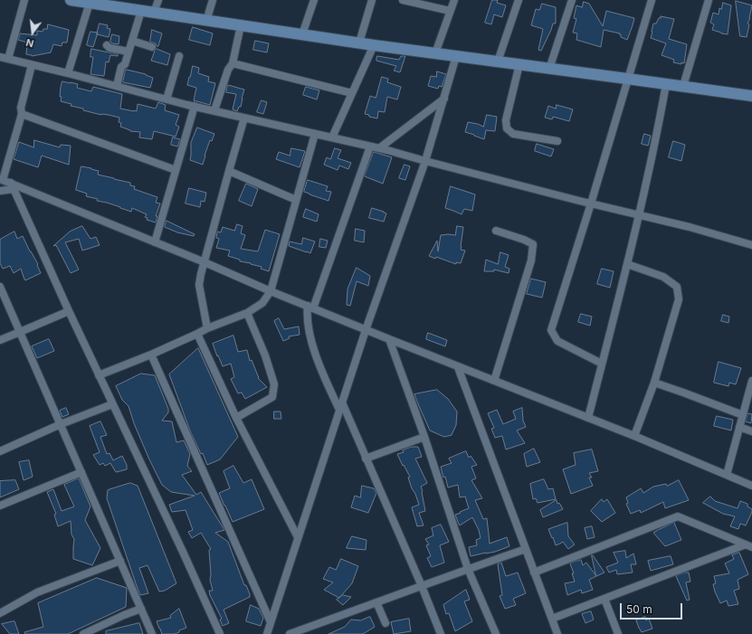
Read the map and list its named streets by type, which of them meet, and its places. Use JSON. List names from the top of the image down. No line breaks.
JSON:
{"scale_bar":"50 m","north":"bottom"}
